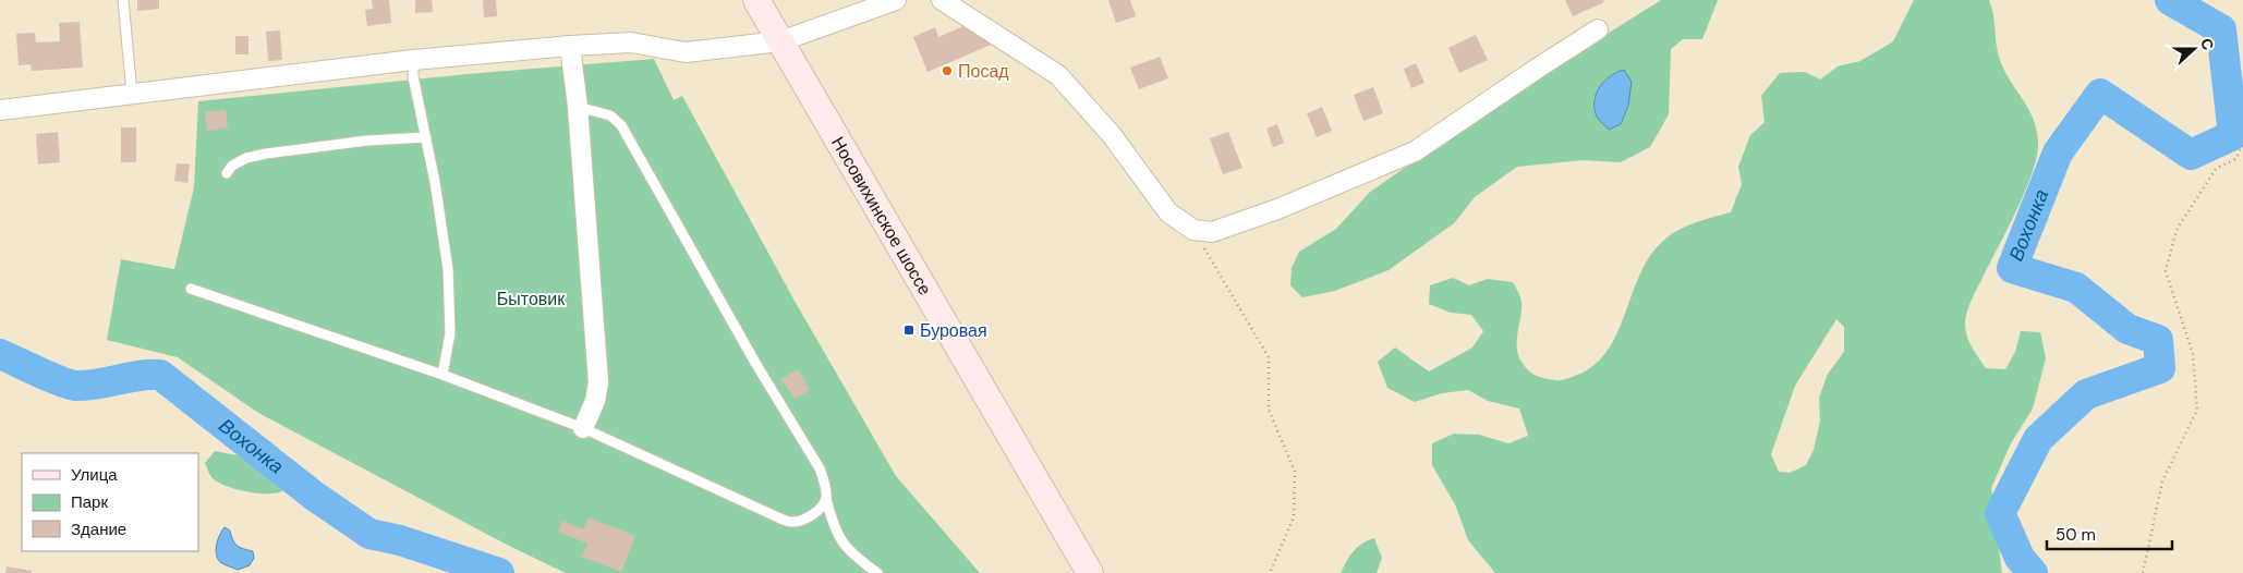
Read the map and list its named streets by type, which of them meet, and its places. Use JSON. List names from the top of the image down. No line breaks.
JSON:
{"streets":{"main road":["Носовихинское шоссе"]},"water":["Вохонка"],"parks":["Бытовик"],"places":{"other":["Посад"],"transit":["Буровая"]},"legend":["Улица","Парк","Здание"],"scale_bar":"50 m","north":"right"}
